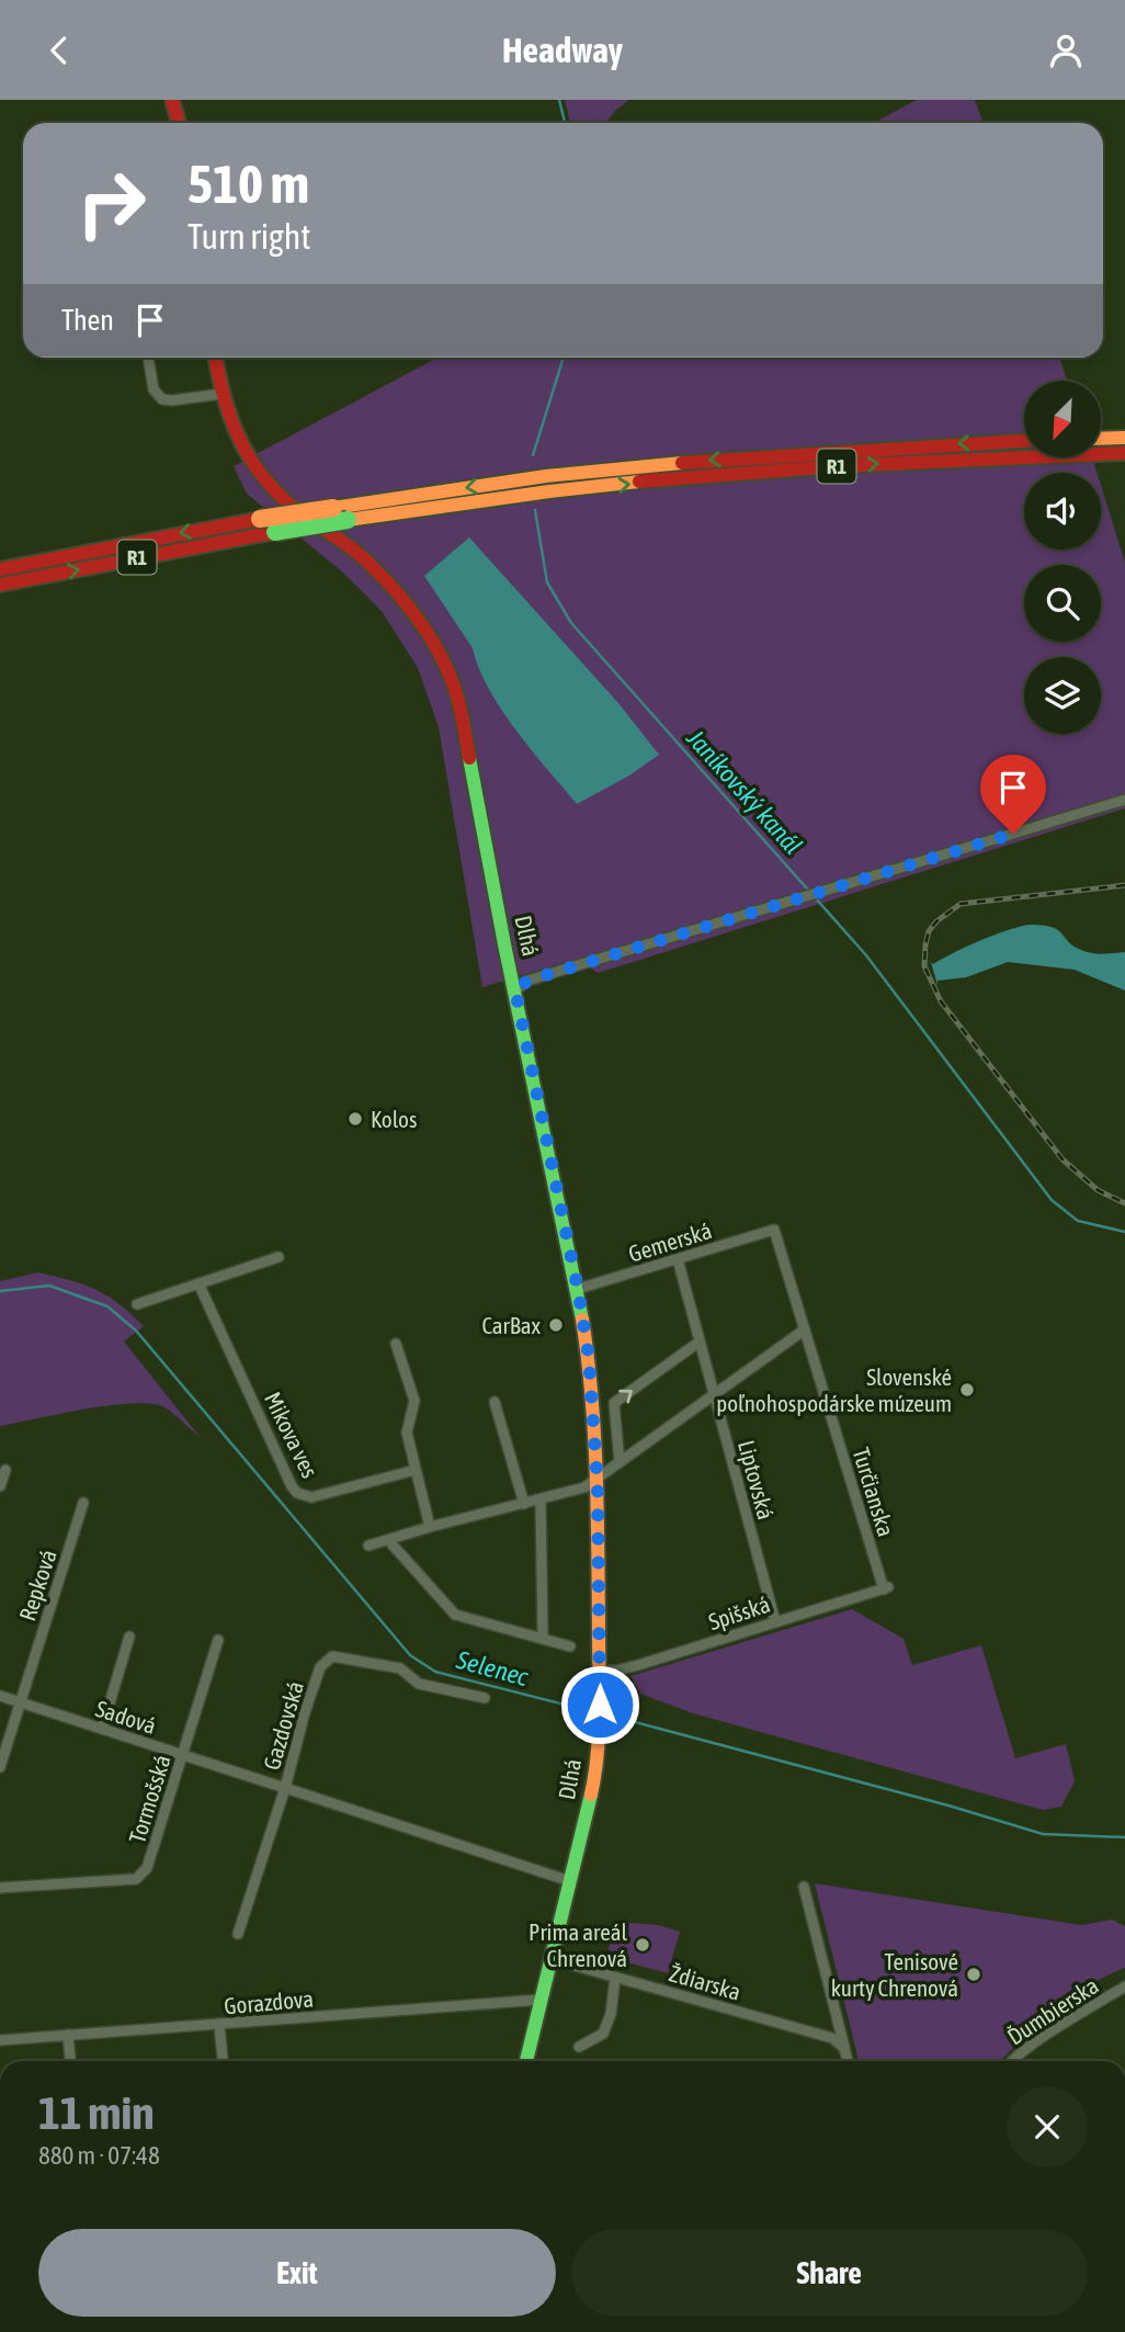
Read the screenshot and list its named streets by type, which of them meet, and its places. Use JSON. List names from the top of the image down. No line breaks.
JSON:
{"streets":{"main road":["R1","Dlhá"],"street":["Gemerská","Mikova ves","Liptovská","Turčianska","Repková","Spišská","Sadová","Gazdovská","Tormošská","Ždiarska","Gorazdova","Ďumbierska"]},"crossings":[["Dlhá","Gemerská"],["Dlhá","Spišská"],["Dlhá","Sadová"],["Dlhá","Ždiarska"],["Dlhá","Gorazdova"],["Gemerská","Liptovská"],["Gemerská","Turčianska"],["Liptovská","Spišská"],["Turčianska","Spišská"],["Repková","Sadová"],["Sadová","Gazdovská"],["Sadová","Tormošská"]],"water":["Janíkovský kanál","Selenec"],"places":["Kolos","CarBax","Slovenské poľnohospodárske múzeum","Prima areál Chrenová","Tenisové kurty Chrenová"],"north":"bottom left","page":{"header":"Headway","turn":["510 m","Turn right"],"then":"Then","heading":["11 min","880 m · 07:48"],"buttons":["Exit","Share"]}}
